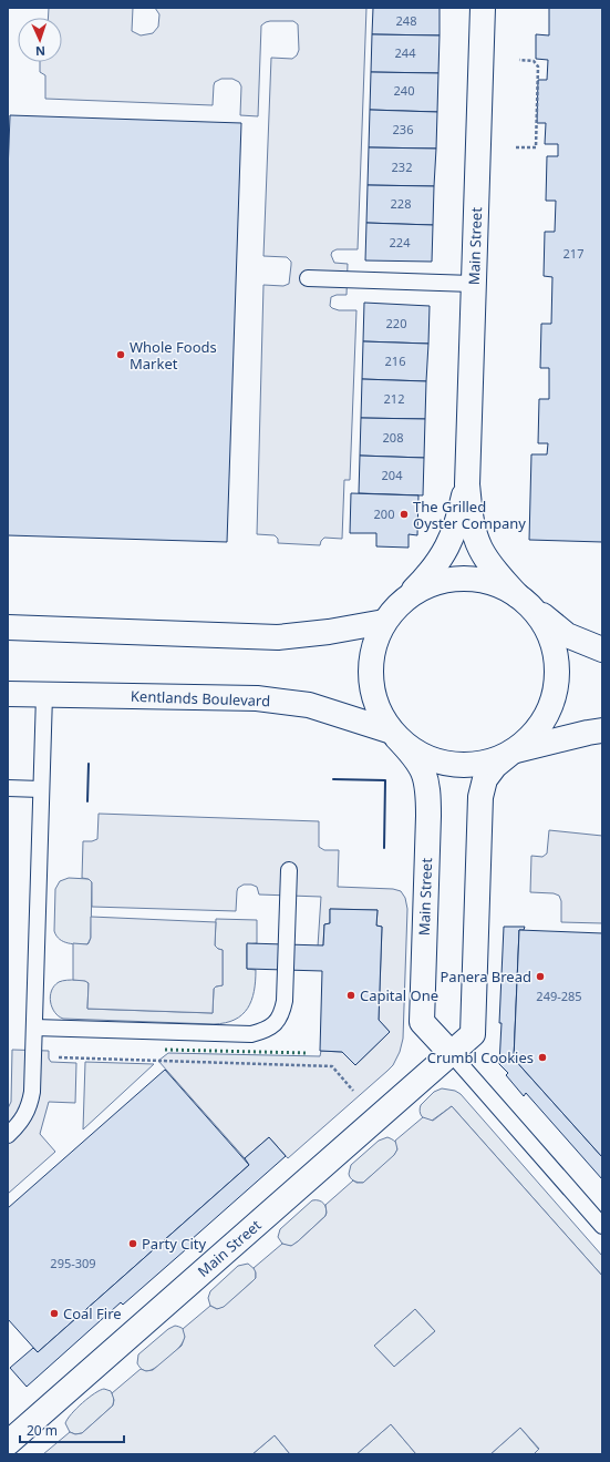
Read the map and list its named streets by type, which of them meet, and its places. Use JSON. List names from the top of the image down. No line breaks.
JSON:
{"streets":{"street":["Main Street","Kentlands Boulevard"]},"crossings":[["Main Street","Kentlands Boulevard"]],"places":["Whole Foods Market","The Grilled Oyster Company","Panera Bread","Capital One","Crumbl Cookies","Party City","Coal Fire"],"house_numbers":["248","244","240","236","232","228","224","217","220","216","212","208","204","200","249-285","295-309"],"scale_bar":"20 m","north":"bottom"}
